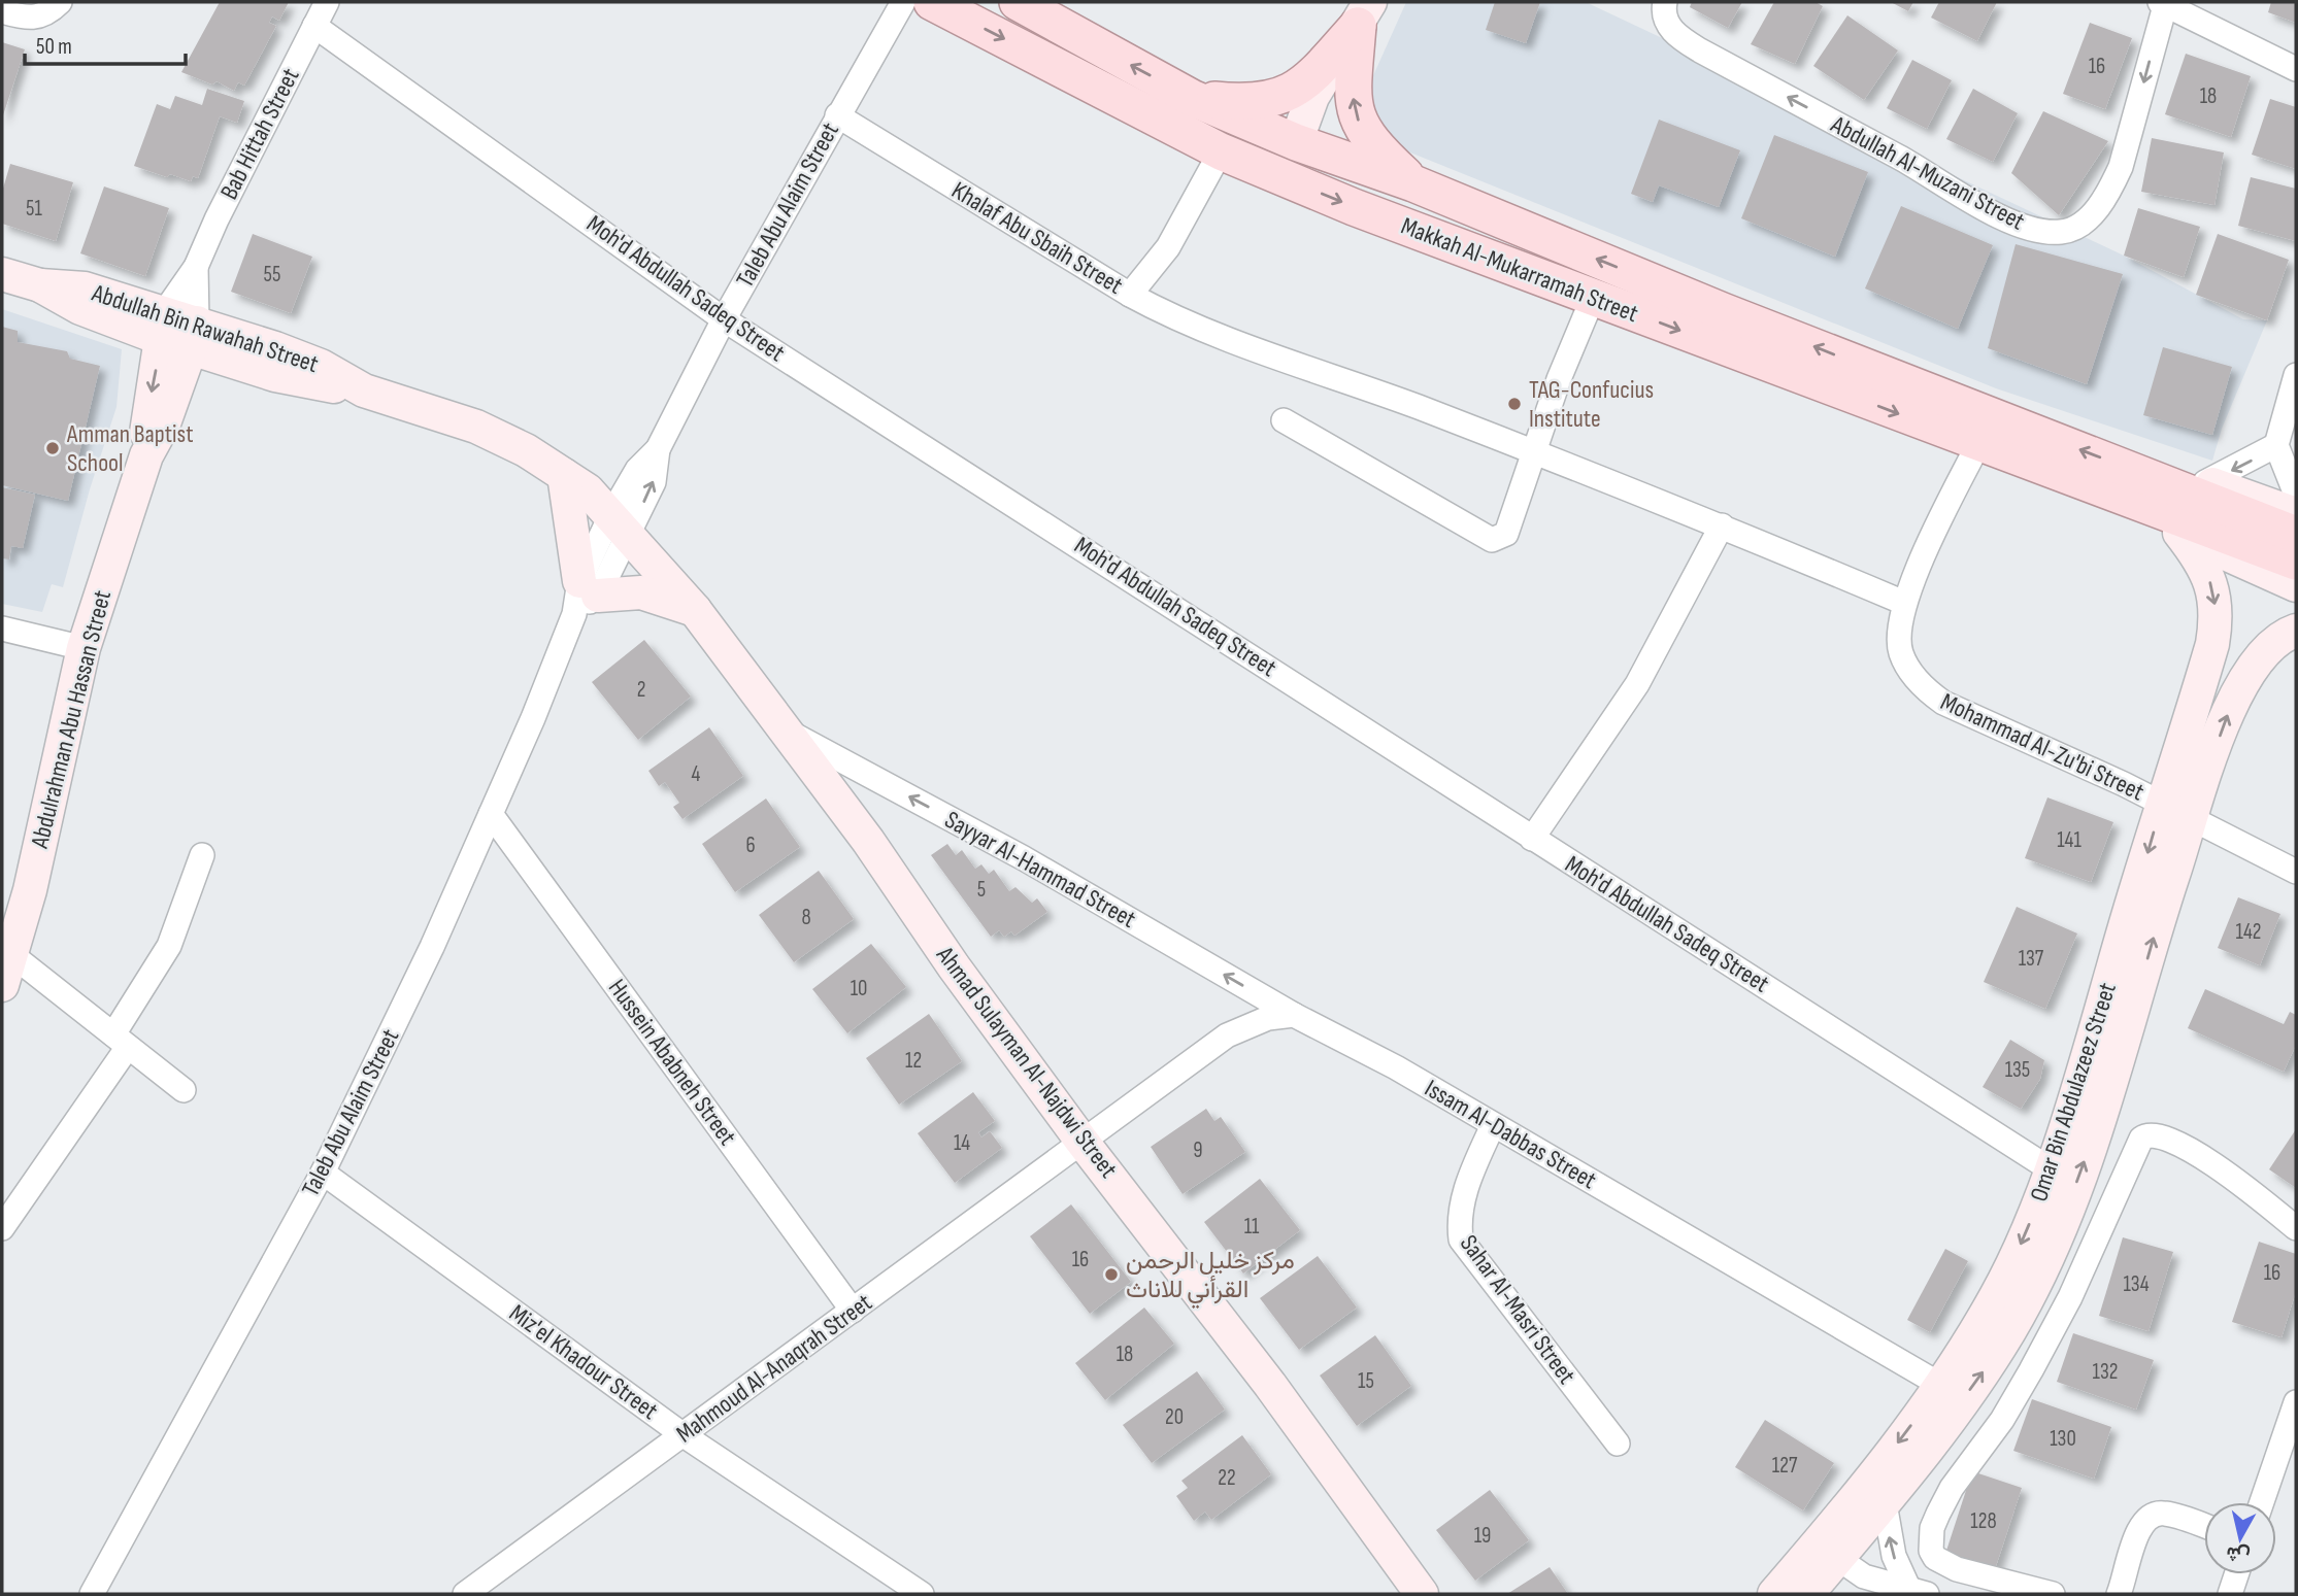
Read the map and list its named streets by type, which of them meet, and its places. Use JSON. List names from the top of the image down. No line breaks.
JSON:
{"streets":{"main road":["Makkah Al-Mukarramah Street"],"street":["Bab Hittah Street","Abdullah Al-Muzani Street","Taleb Abu Alaim Street","Khalaf Abu Sbaih Street","Moh'd Abdullah Sadeq Street","Abdullah Bin Rawahah Street","Abdulrahman Abu Hassan Street","Mohammad Al-Zu'bi Street","Sayyar Al-Hammad Street","Hussein Ababneh Street","Ahmad Sulayman Al-Najdwi Street","Omar Bin Abdulazeez Street","Issam Al-Dabbas Street","Sahar Al-Masri Street","Miz'el Khadour Street","Mahmoud Al-Anaqrah Street"]},"crossings":[["Bab Hittah Street","Moh'd Abdullah Sadeq Street"],["Bab Hittah Street","Abdullah Bin Rawahah Street"],["Bab Hittah Street","Abdulrahman Abu Hassan Street"],["Taleb Abu Alaim Street","Khalaf Abu Sbaih Street"],["Taleb Abu Alaim Street","Moh'd Abdullah Sadeq Street"],["Taleb Abu Alaim Street","Abdullah Bin Rawahah Street"],["Taleb Abu Alaim Street","Hussein Ababneh Street"],["Taleb Abu Alaim Street","Ahmad Sulayman Al-Najdwi Street"],["Taleb Abu Alaim Street","Miz'el Khadour Street"],["Khalaf Abu Sbaih Street","Makkah Al-Mukarramah Street"],["Makkah Al-Mukarramah Street","Omar Bin Abdulazeez Street"],["Moh'd Abdullah Sadeq Street","Omar Bin Abdulazeez Street"],["Abdullah Bin Rawahah Street","Abdulrahman Abu Hassan Street"],["Abdullah Bin Rawahah Street","Ahmad Sulayman Al-Najdwi Street"],["Mohammad Al-Zu'bi Street","Omar Bin Abdulazeez Street"],["Sayyar Al-Hammad Street","Ahmad Sulayman Al-Najdwi Street"],["Sayyar Al-Hammad Street","Issam Al-Dabbas Street"],["Hussein Ababneh Street","Mahmoud Al-Anaqrah Street"],["Ahmad Sulayman Al-Najdwi Street","Mahmoud Al-Anaqrah Street"],["Omar Bin Abdulazeez Street","Issam Al-Dabbas Street"],["Issam Al-Dabbas Street","Sahar Al-Masri Street"],["Miz'el Khadour Street","Mahmoud Al-Anaqrah Street"]],"one_way":["Sayyar Al-Hammad Street"],"places":["TAG-Confucius Institute","Amman Baptist School","مركز خليل الرحمن القرأني للاناث"],"house_numbers":["16","18","51","55","2","4","141","6","5","8","142","137","10","12","135","14","9","11","16","16","134","18","132","15","20","130","127","22","128","19"],"scale_bar":"50 m","north":"bottom"}
